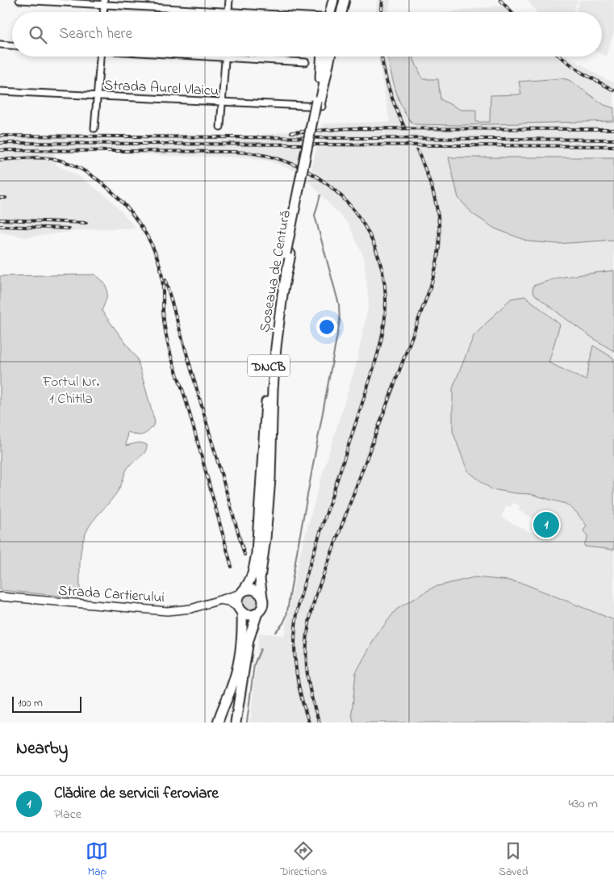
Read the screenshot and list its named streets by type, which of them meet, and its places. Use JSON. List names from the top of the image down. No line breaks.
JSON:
{"streets":{"main road":["Șoseaua de Centură","DNCB"],"street":["Strada Aurel Vlaicu","Strada Cartierului"]},"crossings":[["Strada Aurel Vlaicu","Șoseaua de Centură"],["Șoseaua de Centură","Strada Cartierului"]],"parks":["Fortul Nr. 1 Chitila"],"scale_bar":"100 m","page":{"search":"Search here","pins":"1","scale":"100 m","heading":"Nearby","list":[{"mark":"1","name":"Clădire de servicii feroviare","note":"Place","value":"430 m"}],"nav":["Map","Directions","Saved"]}}
